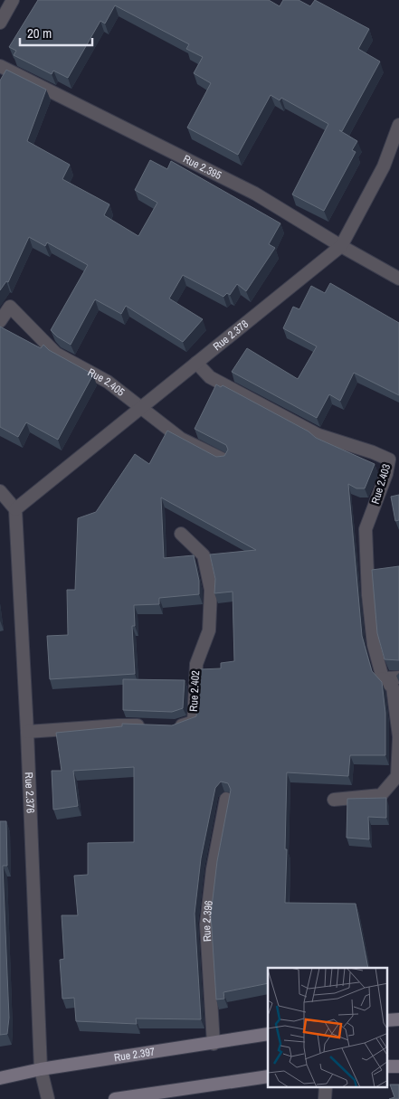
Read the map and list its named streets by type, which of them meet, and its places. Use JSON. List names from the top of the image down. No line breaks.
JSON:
{"streets":{"main road":["Rue 2.397"],"street":["Rue 2.395","Rue 2.378","Rue 2.405","Rue 2.403","Rue 2.402","Rue 2.376","Rue 2.396"]},"crossings":[["Rue 2.395","Rue 2.378"],["Rue 2.378","Rue 2.405"],["Rue 2.378","Rue 2.403"],["Rue 2.378","Rue 2.376"],["Rue 2.376","Rue 2.397"],["Rue 2.396","Rue 2.397"]],"scale_bar":"20 m"}
